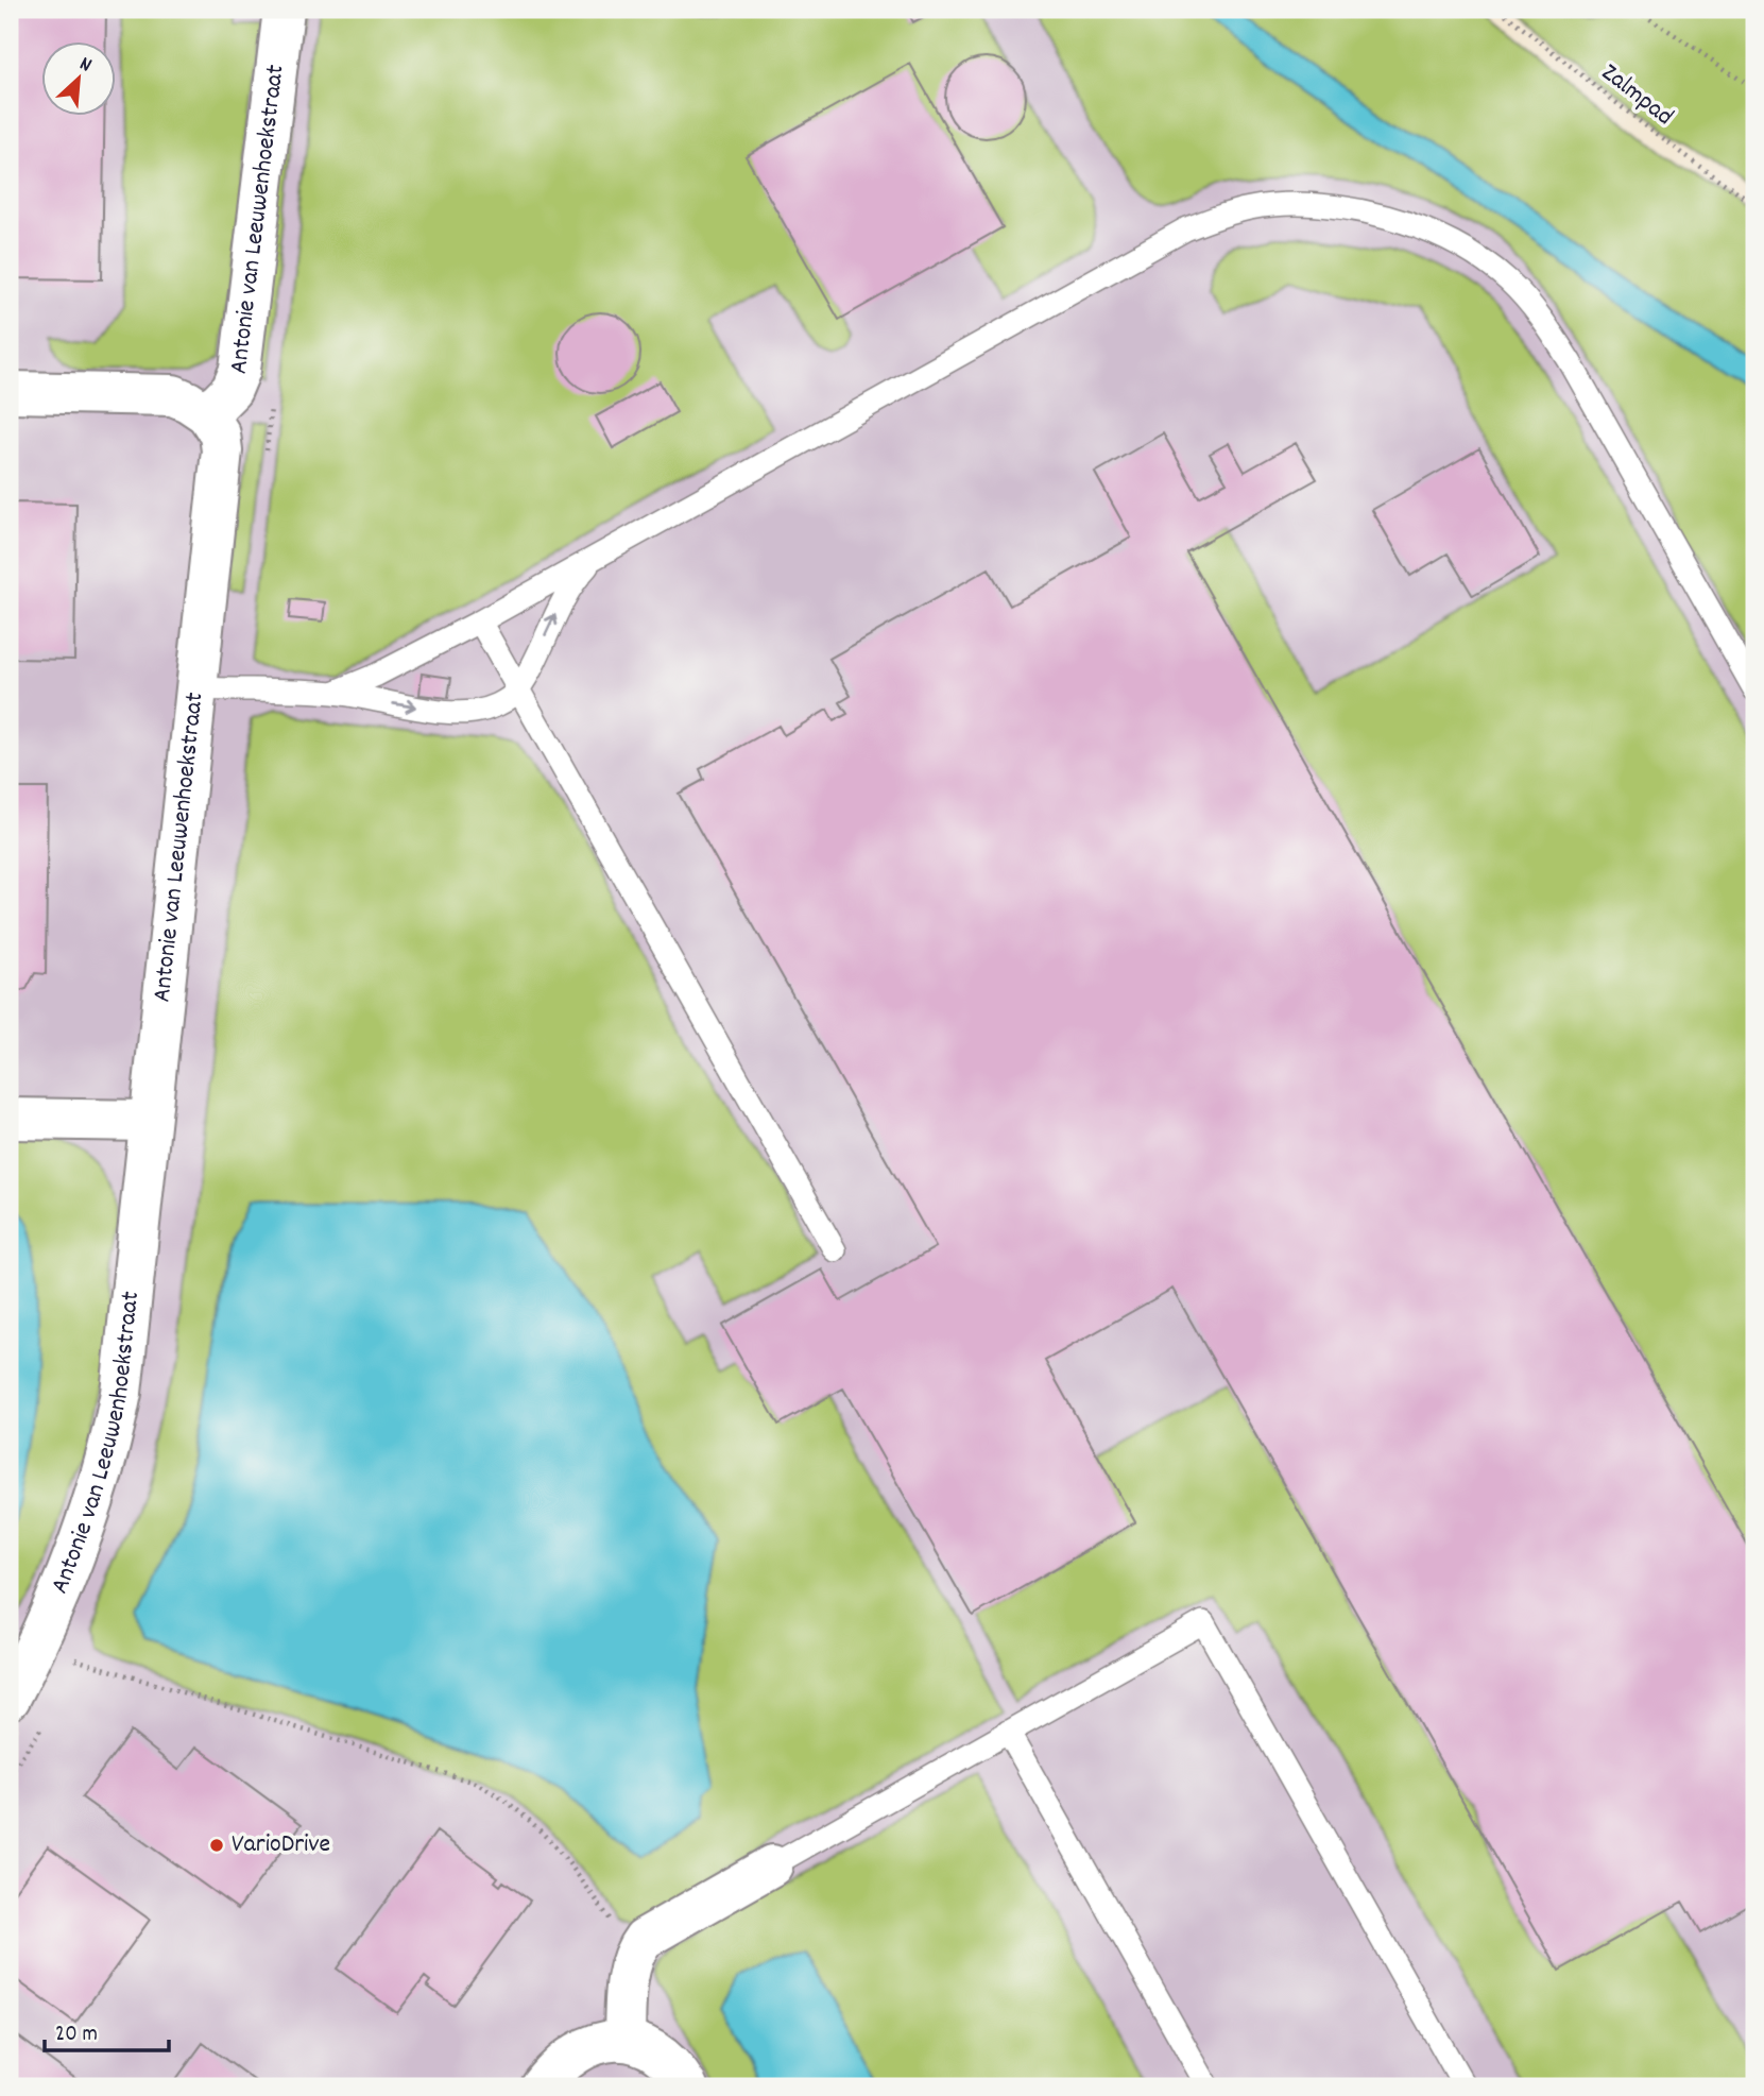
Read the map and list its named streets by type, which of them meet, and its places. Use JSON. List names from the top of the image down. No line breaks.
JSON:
{"streets":{"street":["Antonie van Leeuwenhoekstraat"],"path":["Zalmpad"]},"places":["VarioDrive"],"scale_bar":"20 m","north":"top right"}
